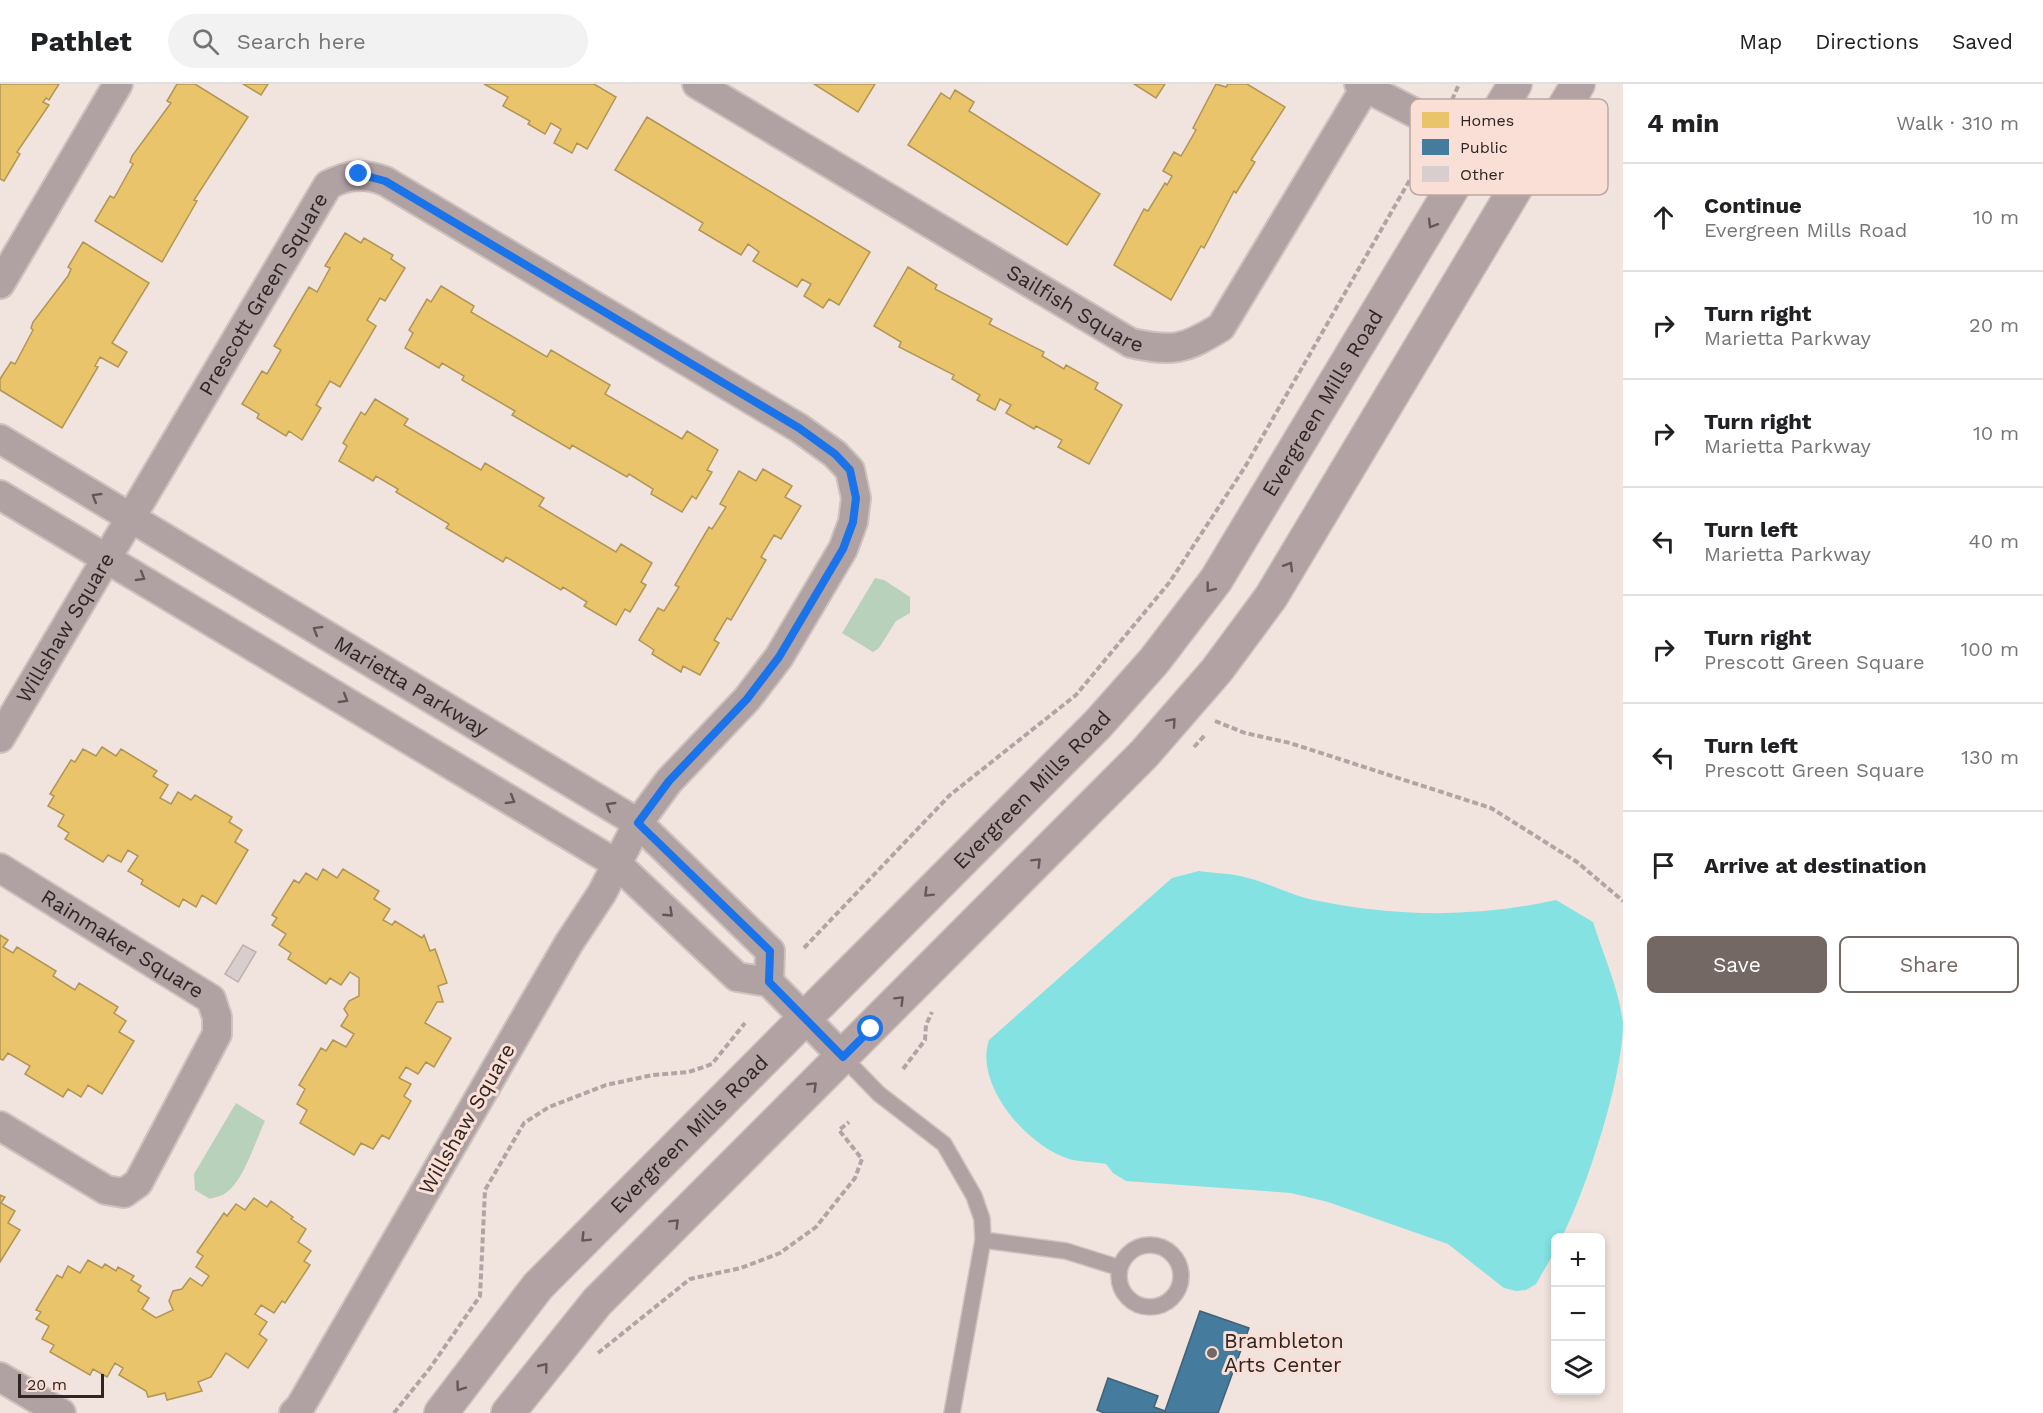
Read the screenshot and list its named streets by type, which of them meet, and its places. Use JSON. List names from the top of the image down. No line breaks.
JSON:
{"streets":{"main road":["Evergreen Mills Road"],"street":["Prescott Green Square","Sailfish Square","Willshaw Square","Marietta Parkway","Rainmaker Square"]},"crossings":[["Prescott Green Square","Willshaw Square"],["Prescott Green Square","Marietta Parkway"],["Willshaw Square","Marietta Parkway"]],"places":["Brambleton Arts Center"],"legend":["Homes","Public","Other"],"scale_bar":"20 m","page":{"header":"Pathlet","search":"Search here","nav":["Map","Directions","Saved"],"heading":["4 min","Walk · 310 m"],"list":[["Continue","Evergreen Mills Road","10 m"],["Turn right","Marietta Parkway","20 m"],["Turn right","Marietta Parkway","10 m"],["Turn left","Marietta Parkway","40 m"],["Turn right","Prescott Green Square","100 m"],["Turn left","Prescott Green Square","130 m"],"Arrive at destination"],"buttons":["Save","Share"],"map_buttons":["+","−"],"scale":"20 m"}}
